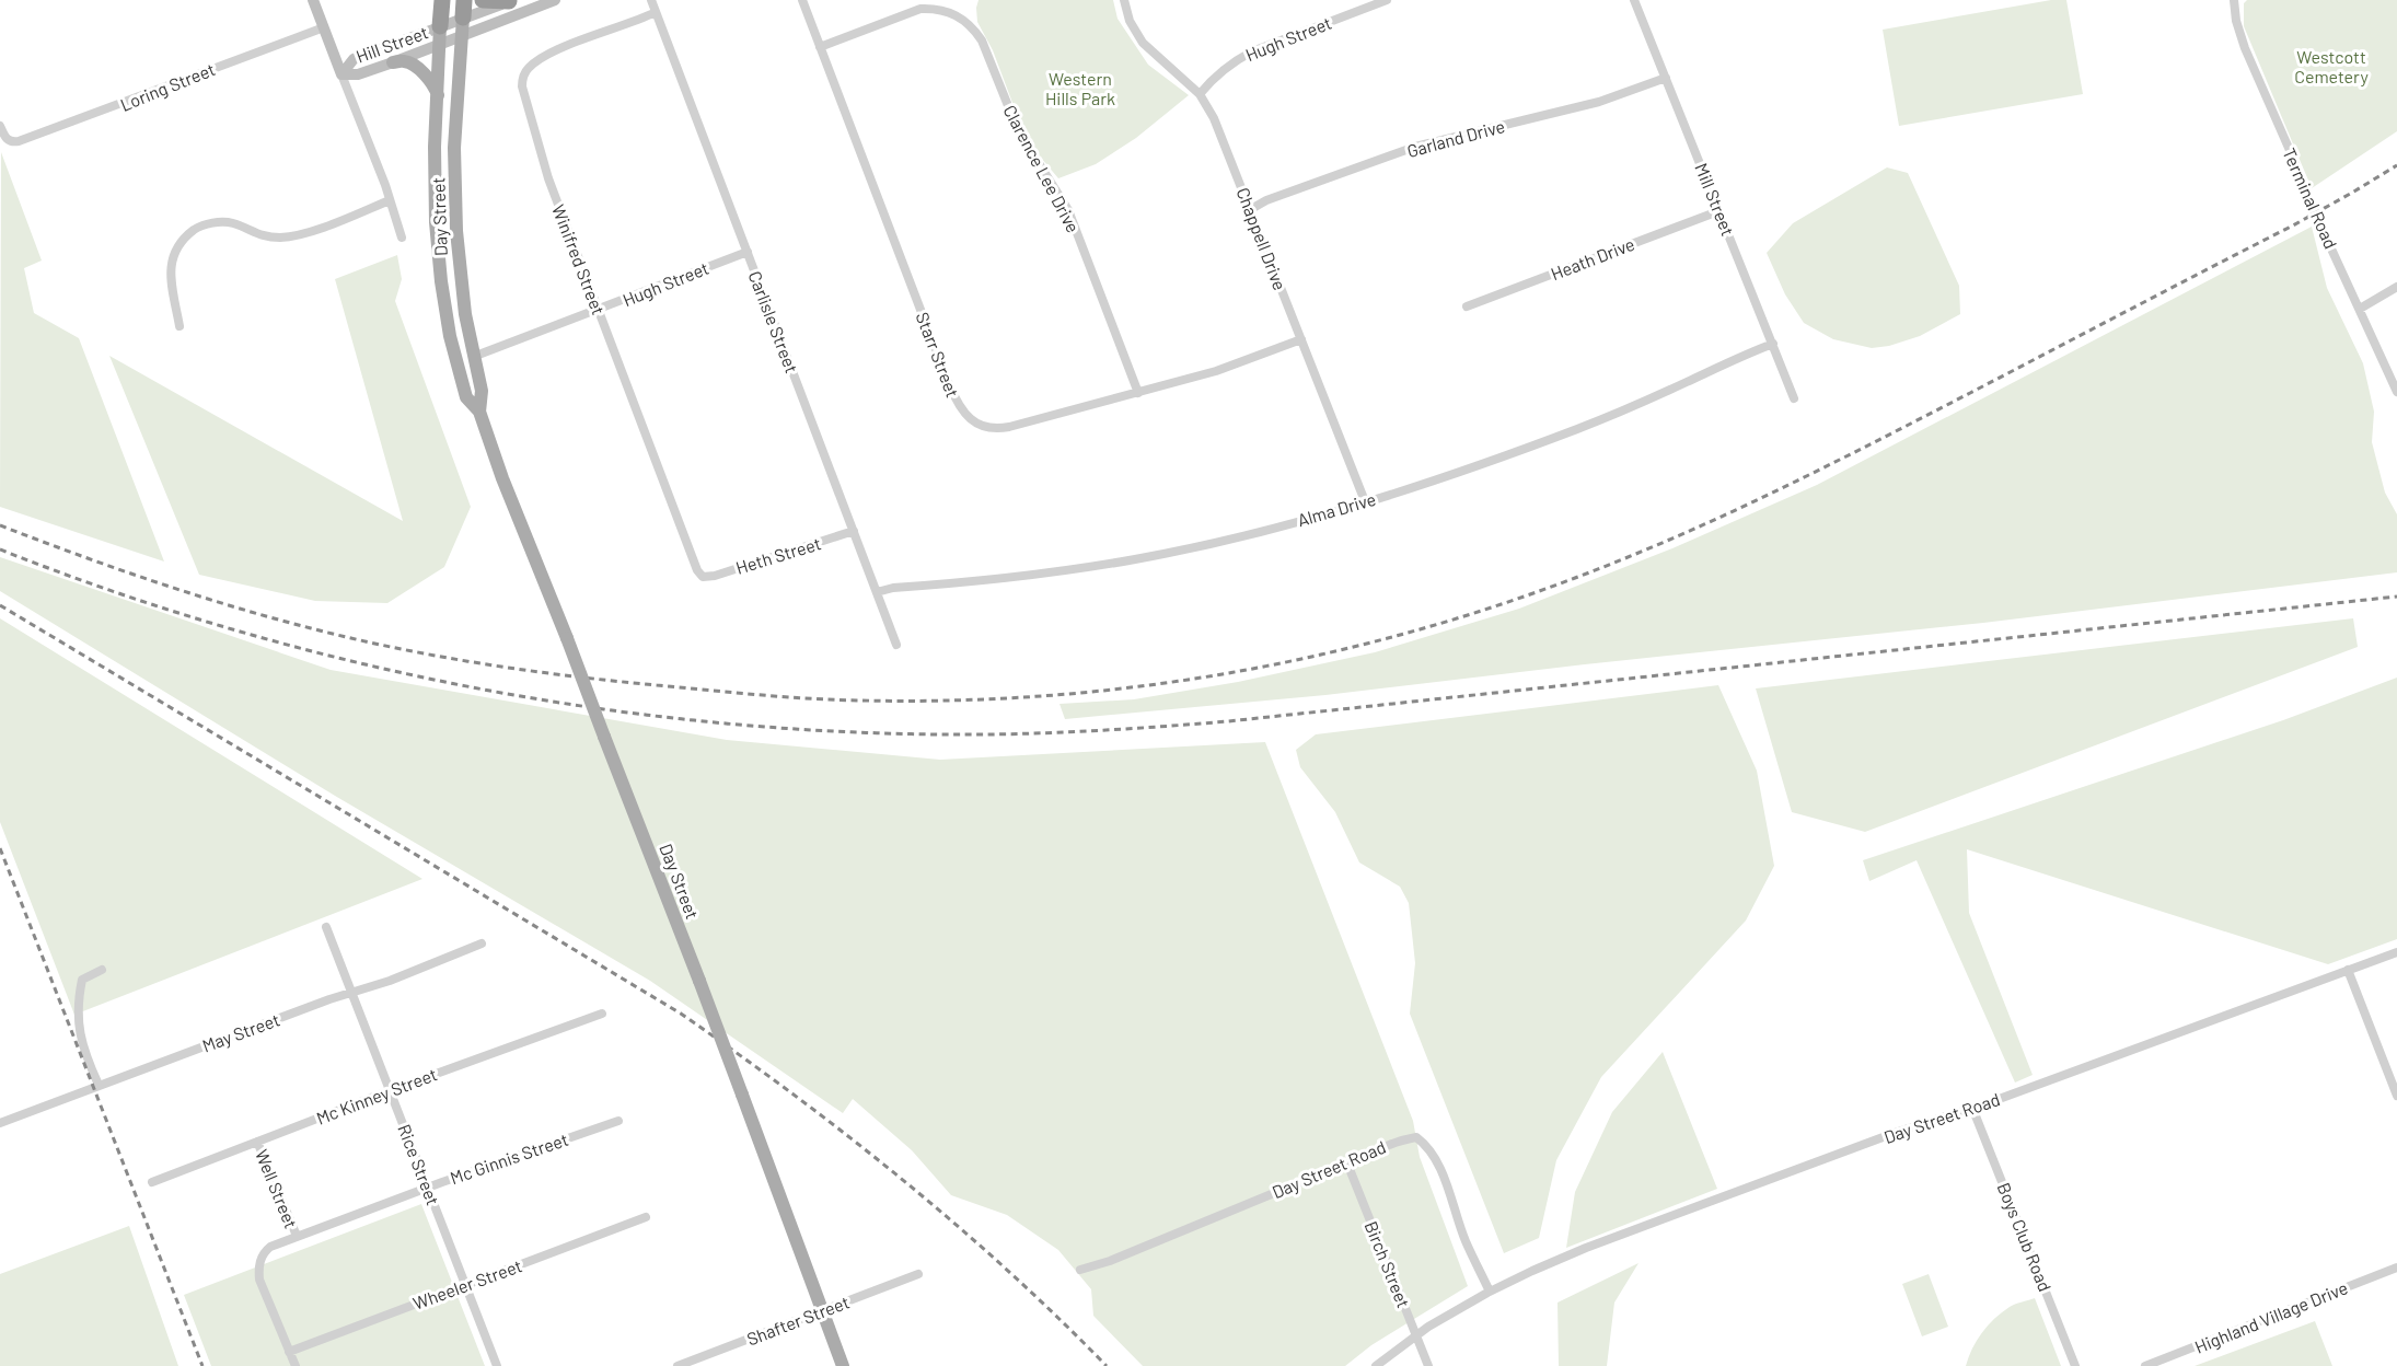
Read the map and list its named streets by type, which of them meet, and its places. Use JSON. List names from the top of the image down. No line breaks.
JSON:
{"streets":{"main road":["Day Street"],"street":["Hugh Street","Hill Street","Loring Street","Garland Drive","Clarence Lee Drive","Terminal Road","Mill Street","Chappell Drive","Heath Drive","Winifred Street","Carlisle Street","Starr Street","Alma Drive","Heth Street","May Street","Mc Kinney Street","Day Street Road","Mc Ginnis Street","Rice Street","Well Street","Boys Club Road","Birch Street","Wheeler Street","Highland Village Drive","Shafter Street"]},"crossings":[["Hugh Street","Day Street"],["Hugh Street","Chappell Drive"],["Hugh Street","Winifred Street"],["Hugh Street","Carlisle Street"],["Hill Street","Day Street"],["Garland Drive","Mill Street"],["Garland Drive","Chappell Drive"],["Clarence Lee Drive","Starr Street"],["Mill Street","Heath Drive"],["Mill Street","Alma Drive"],["Day Street","Shafter Street"],["Chappell Drive","Starr Street"],["Chappell Drive","Alma Drive"],["Winifred Street","Carlisle Street"],["Winifred Street","Heth Street"],["Carlisle Street","Alma Drive"],["Carlisle Street","Heth Street"],["May Street","Rice Street"],["Mc Kinney Street","Rice Street"],["Mc Kinney Street","Well Street"],["Day Street Road","Boys Club Road"],["Day Street Road","Birch Street"],["Mc Ginnis Street","Rice Street"],["Mc Ginnis Street","Well Street"],["Mc Ginnis Street","Wheeler Street"],["Rice Street","Wheeler Street"]],"parks":["Westcott Cemetery","Western Hills Park"]}
